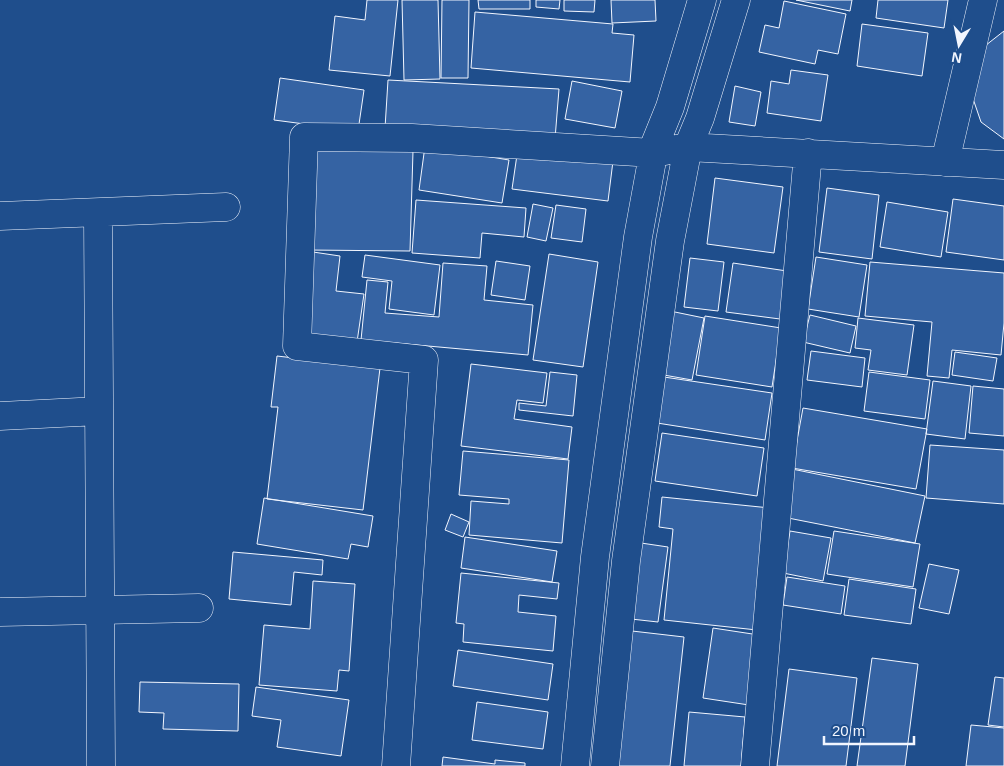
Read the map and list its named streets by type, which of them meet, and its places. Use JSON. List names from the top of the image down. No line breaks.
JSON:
{"scale_bar":"20 m","north":"bottom"}
